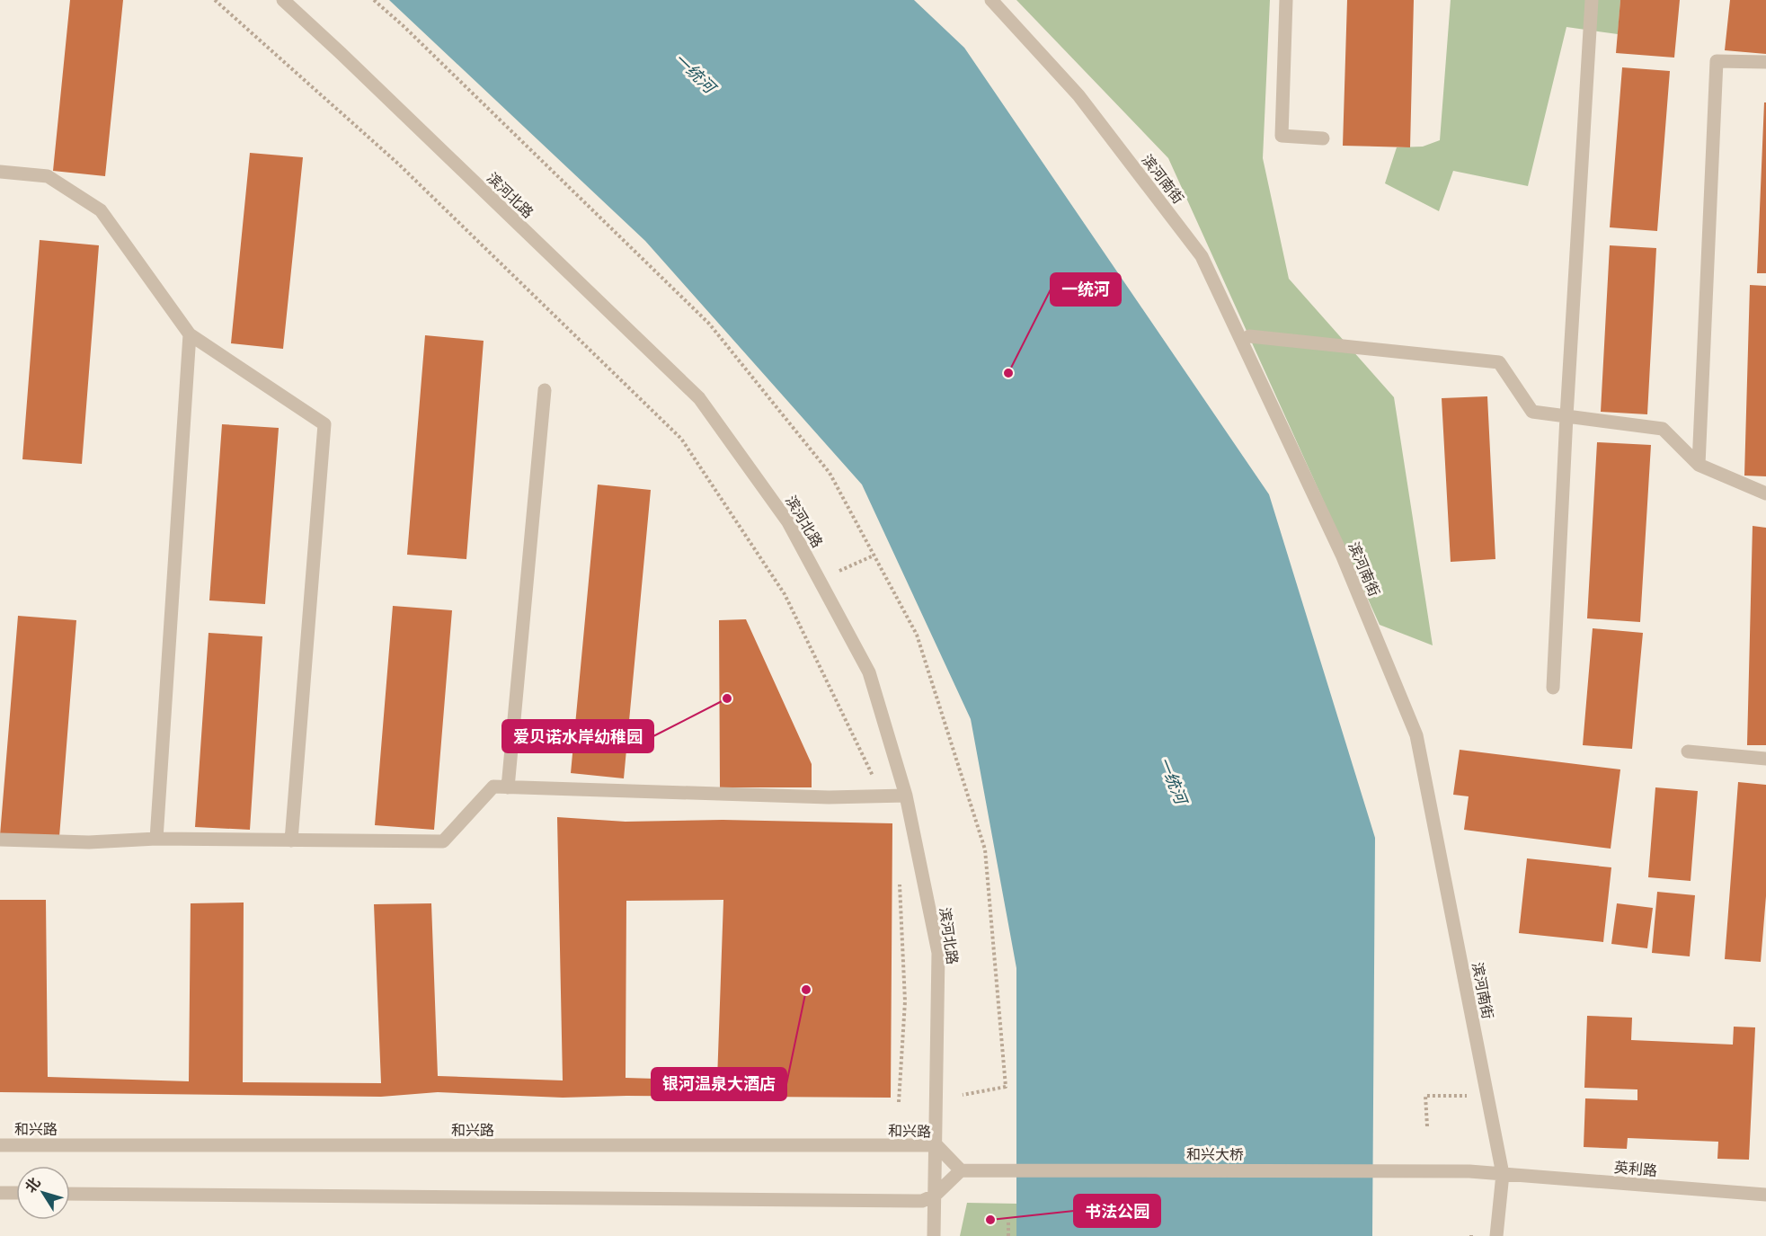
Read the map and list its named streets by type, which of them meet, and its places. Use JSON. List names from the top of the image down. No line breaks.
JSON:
{"streets":{"street":["滨河南街","滨河北路","和兴路","和兴大桥","英利路"]},"crossings":[["滨河南街","和兴大桥"],["滨河南街","英利路"],["滨河北路","和兴路"],["和兴路","和兴大桥"],["和兴大桥","英利路"]],"water":["一统河"],"places":["一统河","爱贝诺水岸幼稚园","银河温泉大酒店","书法公园"],"north":"top left"}
